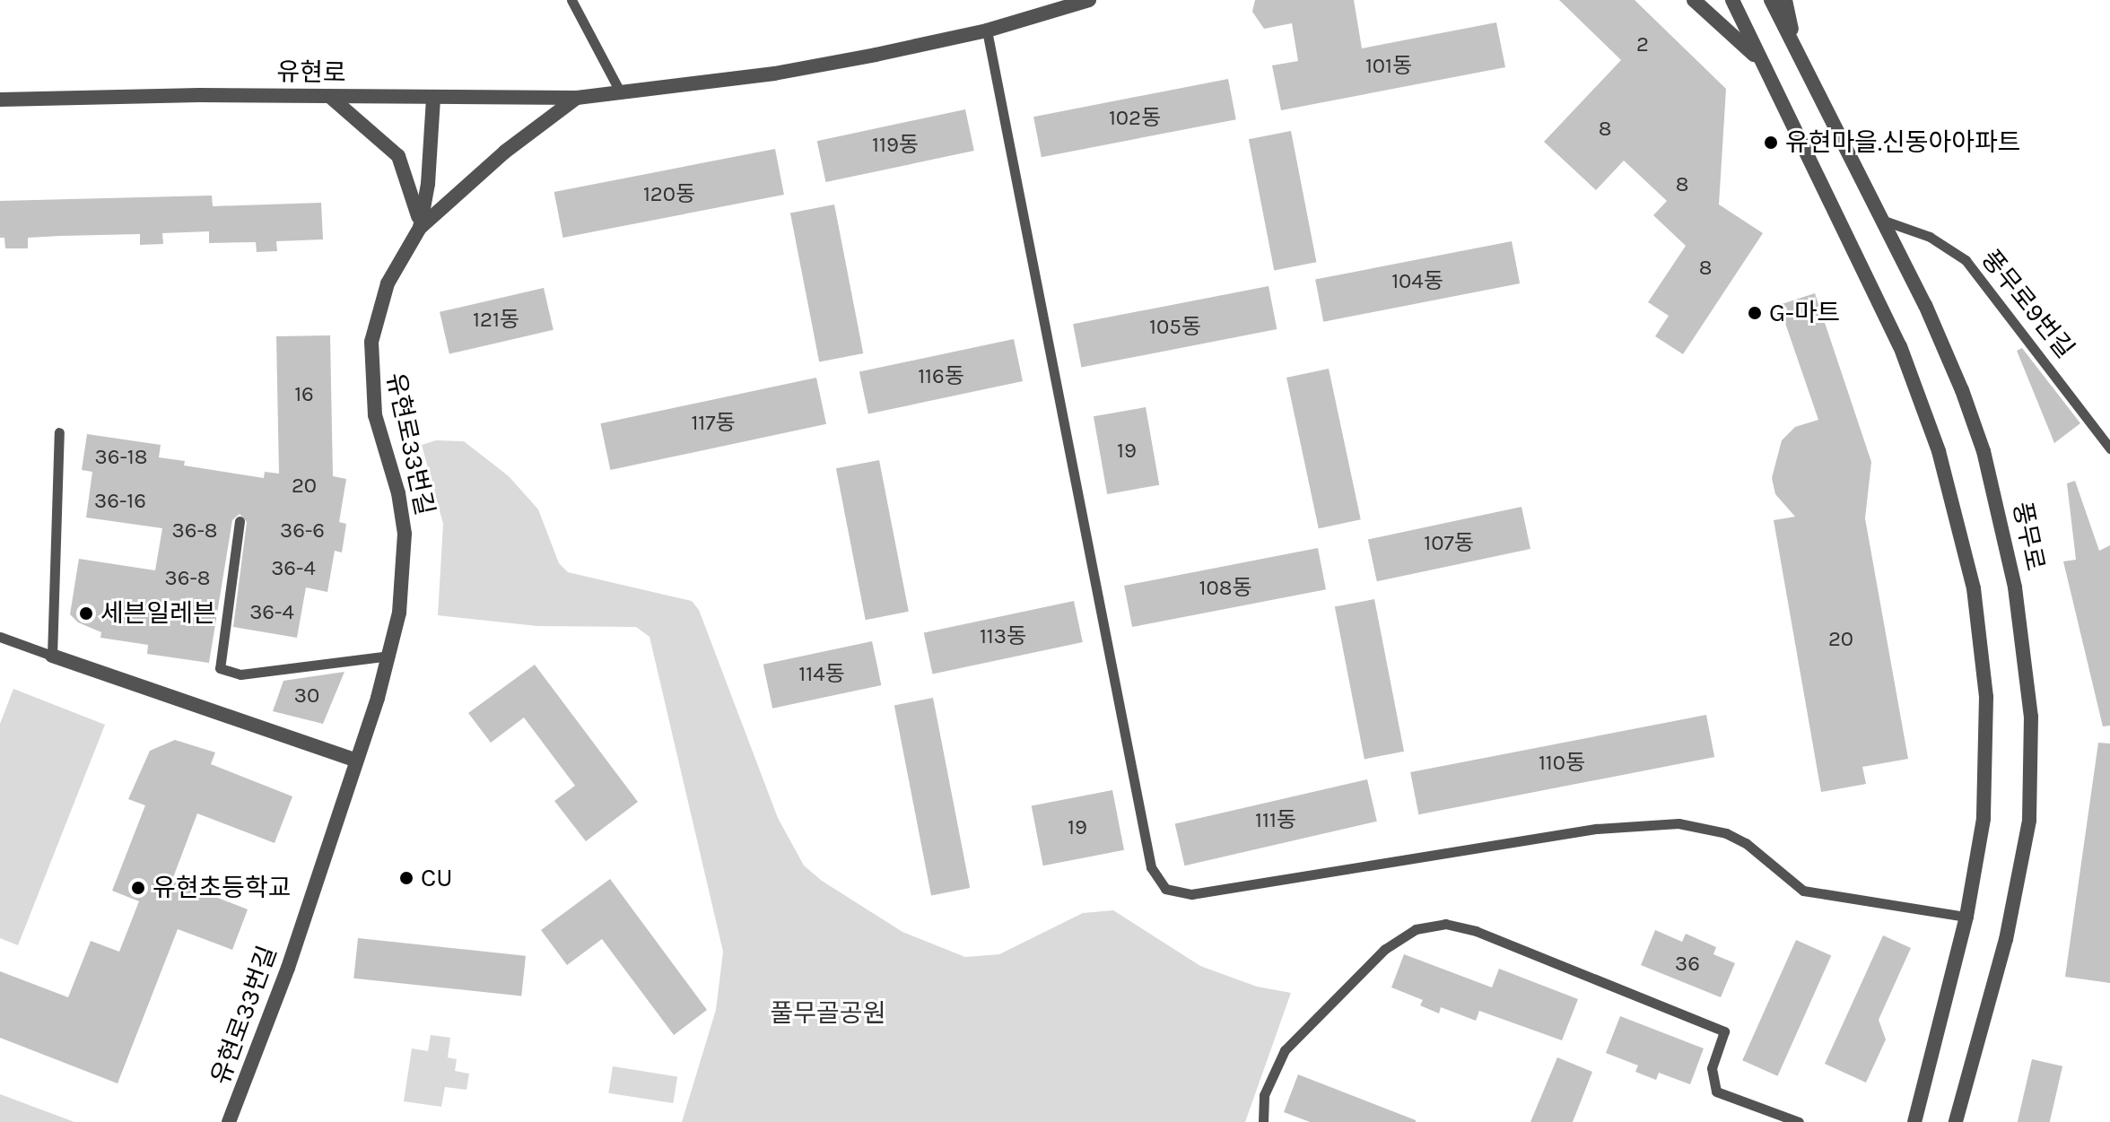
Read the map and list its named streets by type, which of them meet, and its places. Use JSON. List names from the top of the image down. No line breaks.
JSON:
{"streets":{"street":["유현로","유현로33번길","풍무로"],"lane":["풍무로9번길"]},"crossings":[["유현로","유현로33번길"],["풍무로9번길","풍무로"]],"parks":["풀무골공원"],"places":["유현마을.신동아아파트","G-마트","세븐일레븐","CU","유현초등학교"],"house_numbers":["2","101동","102동","8","119동","8","120동","8","104동","121동","105동","116동","16","117동","19","36-18","20","36-16","36-8","36-6","107동","36-4","36-8","108동","36-4","113동","20","114동","30","110동","111동","19","36"]}
